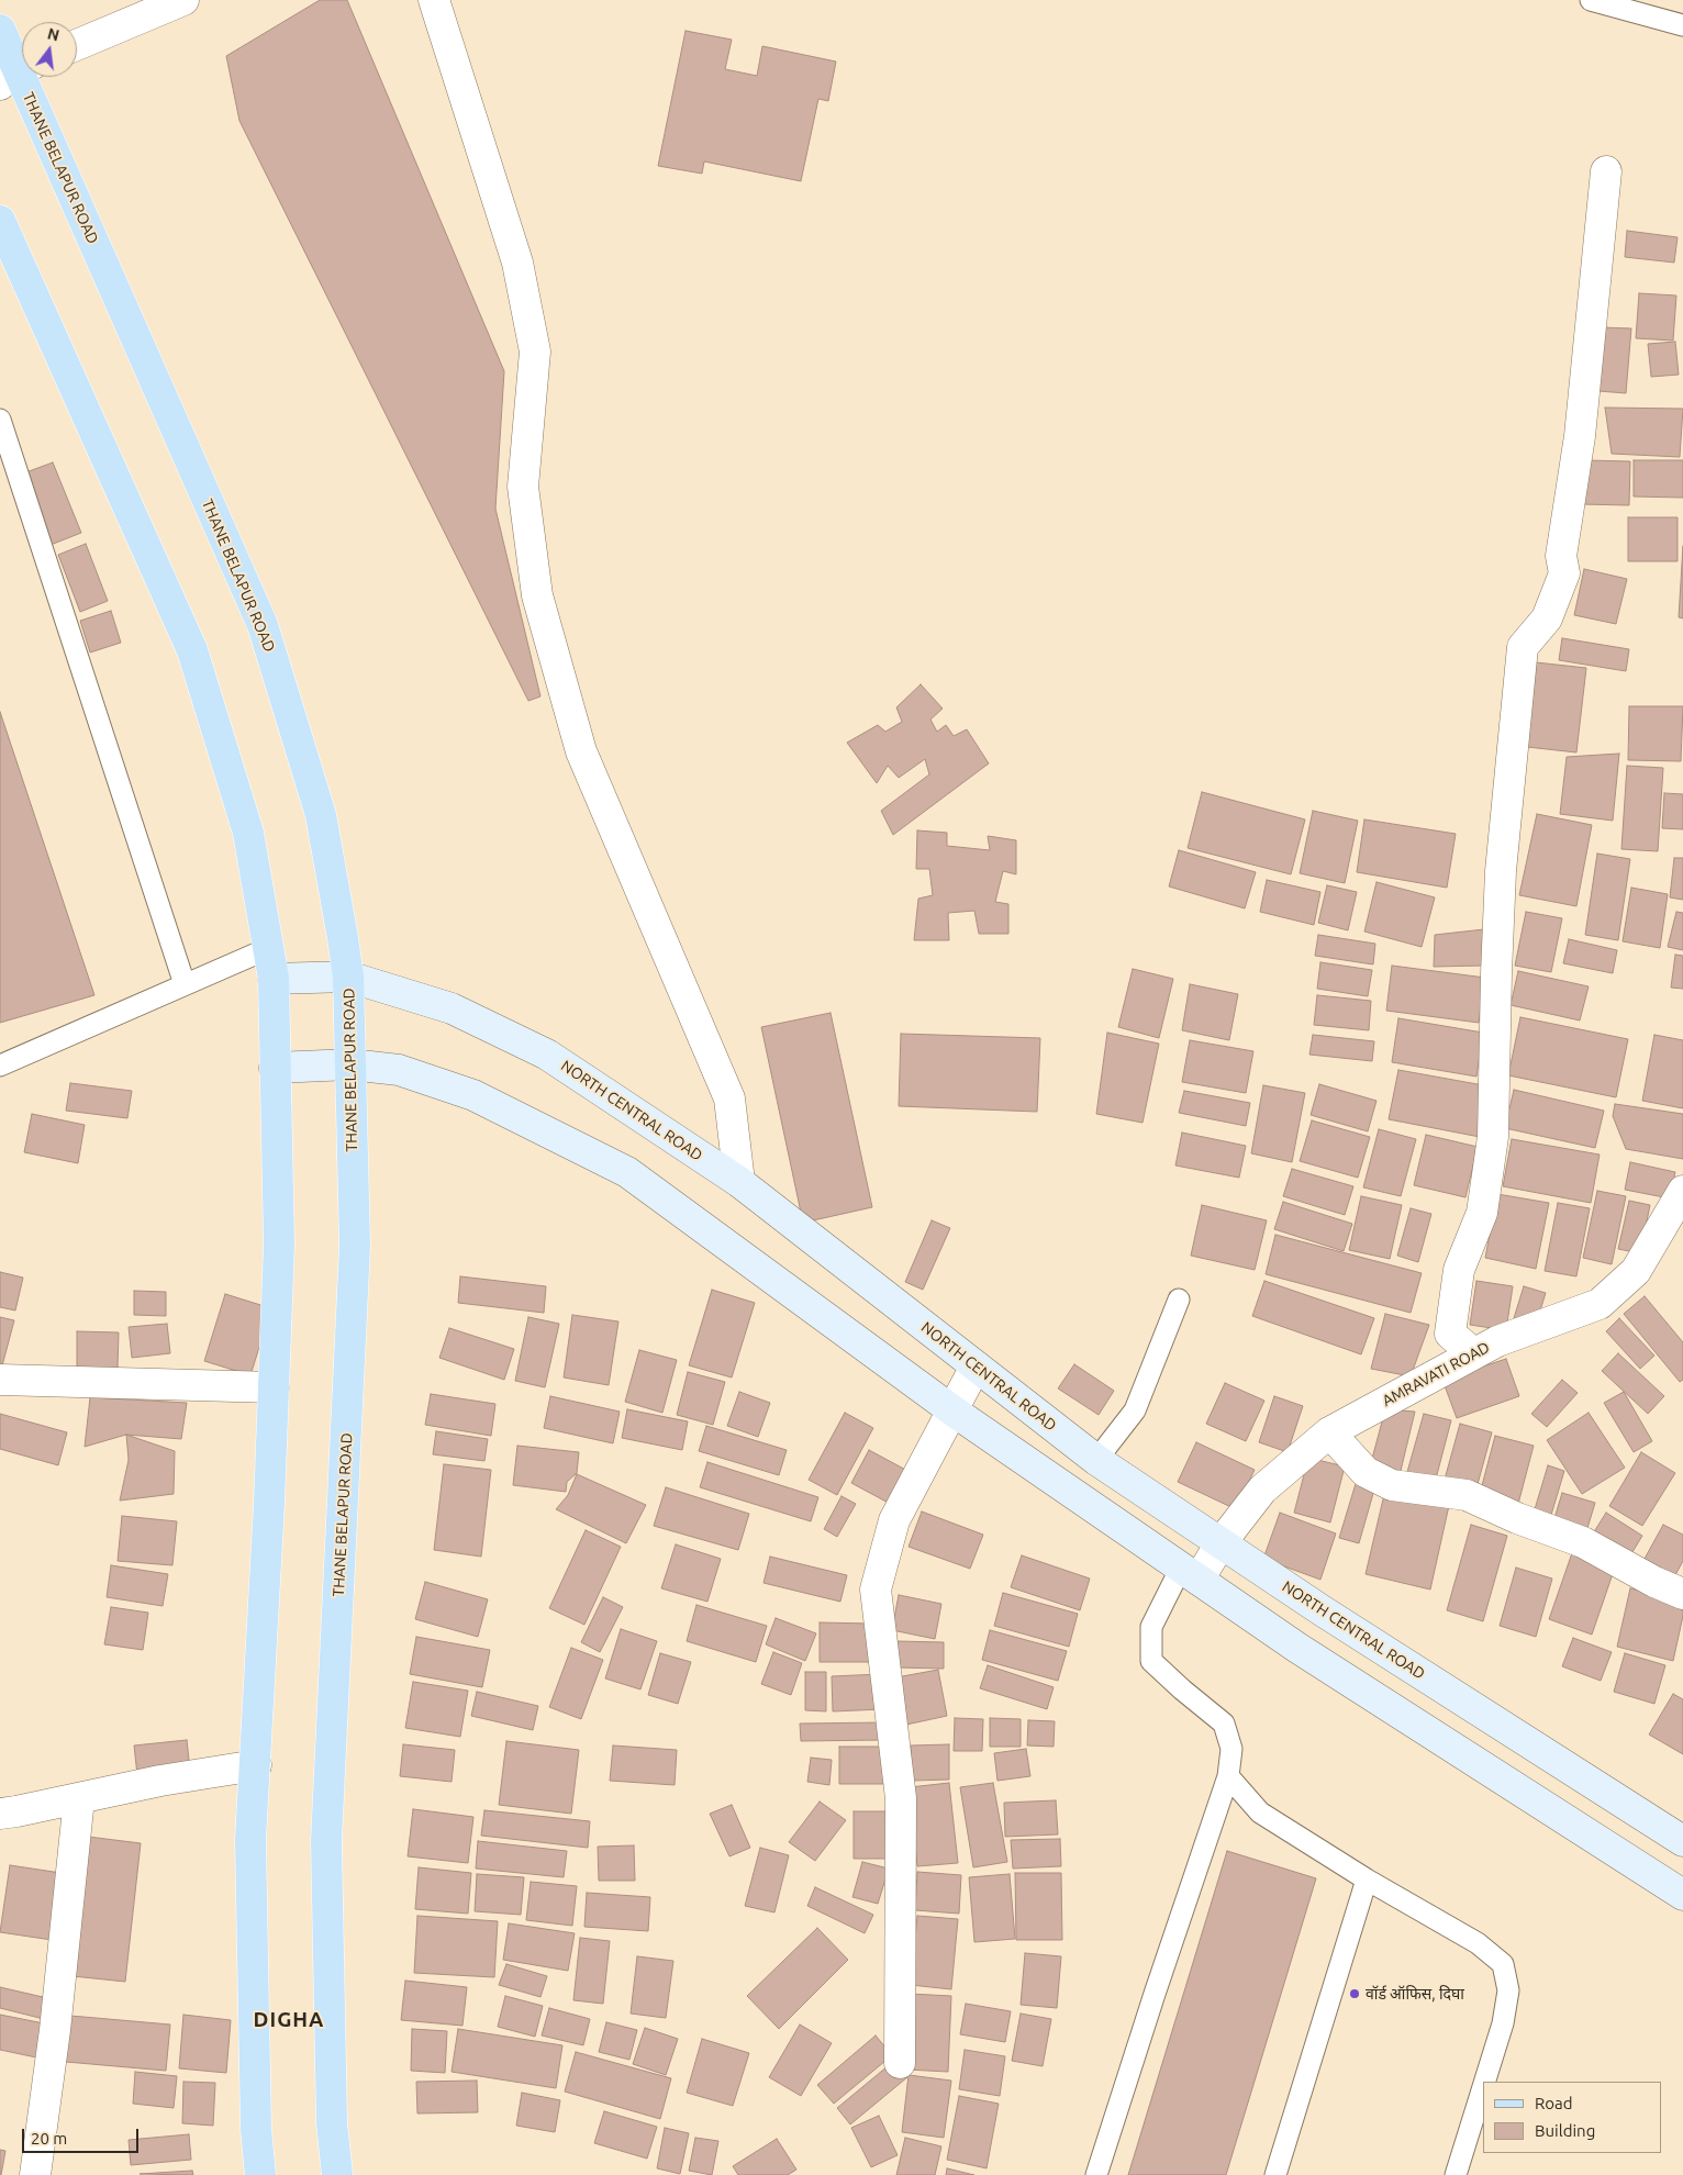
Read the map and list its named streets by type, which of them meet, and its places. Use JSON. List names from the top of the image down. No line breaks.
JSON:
{"streets":{"main road":["THANE BELAPUR ROAD","NORTH CENTRAL ROAD"],"street":["AMRAVATI ROAD"]},"crossings":[["THANE BELAPUR ROAD","NORTH CENTRAL ROAD"],["NORTH CENTRAL ROAD","AMRAVATI ROAD"]],"districts":["DIGHA"],"places":["वॉर्ड ऑफिस, दिघा"],"legend":["Road","Building"],"scale_bar":"20 m","north":"top"}
